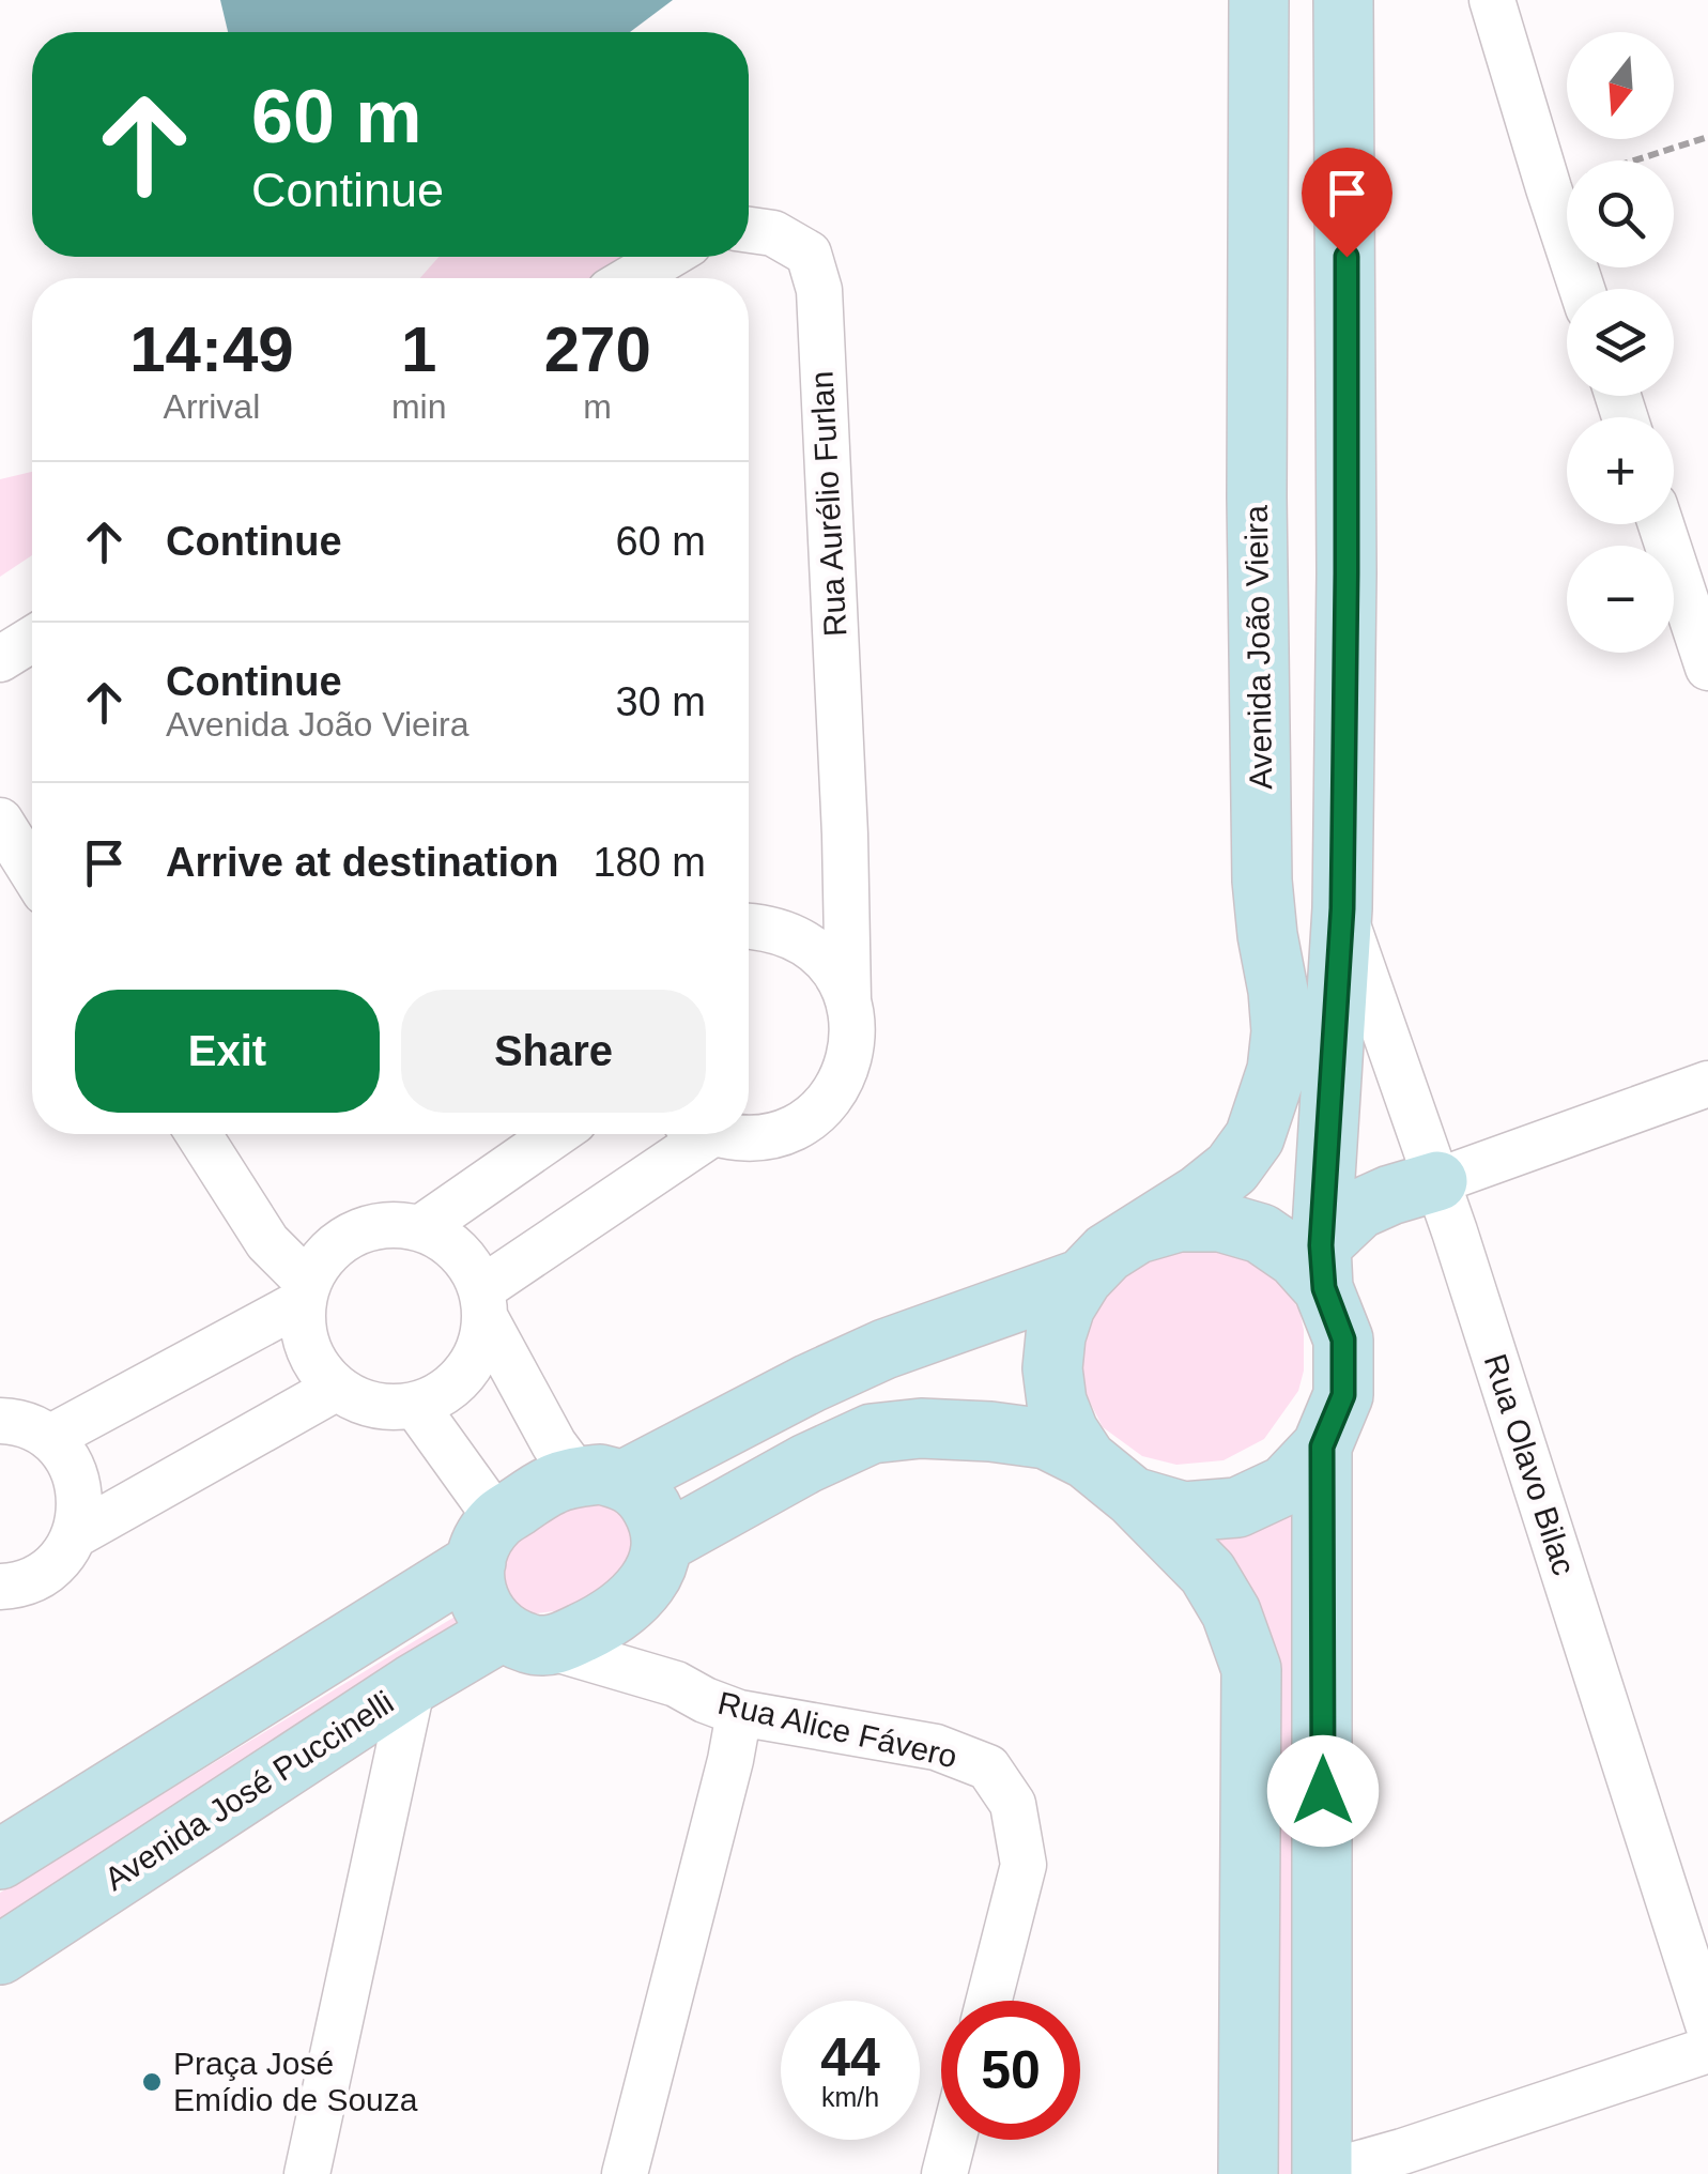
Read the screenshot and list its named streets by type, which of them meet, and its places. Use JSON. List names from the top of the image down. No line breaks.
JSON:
{"streets":{"main road":["Avenida João Vieira","Avenida José Puccinelli"],"street":["Rua Aurélio Furlan","Rua Olavo Bilac","Rua Alice Fávero"]},"crossings":[["Rua Alice Fávero","Avenida José Puccinelli"]],"places":["Praça José Emídio de Souza"],"north":"bottom","page":{"map_buttons":["+","−"],"turn":["60 m","Continue"],"eta":["14:49","Arrival","1","min","270","m"],"list":[{"name":"Continue","value":"60 m"},{"name":"Continue","note":"Avenida João Vieira","value":"30 m"},{"name":"Arrive at destination","value":"180 m"}],"buttons":["Exit","Share"],"speed":"44 km/h","limit":"50"}}
